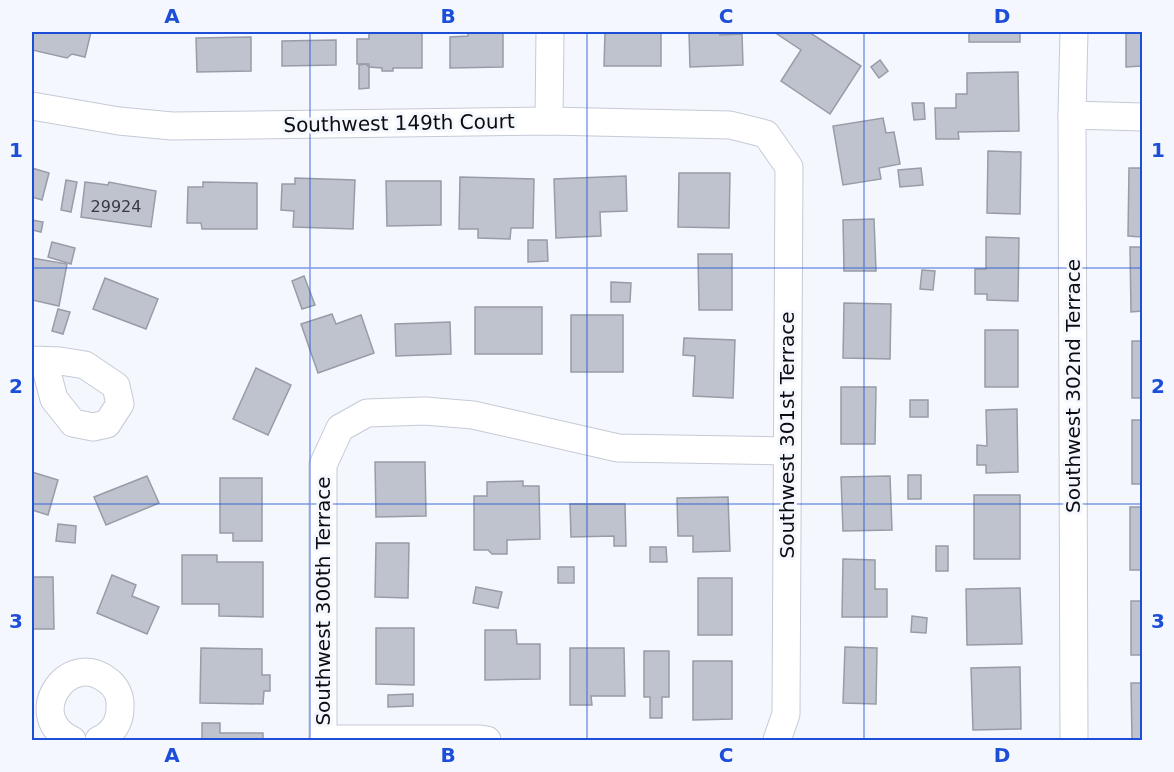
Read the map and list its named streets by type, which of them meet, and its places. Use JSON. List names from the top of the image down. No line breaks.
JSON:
{"streets":{"street":["Southwest 149th Court","Southwest 302nd Terrace","Southwest 301st Terrace","Southwest 300th Terrace"]},"crossings":[["Southwest 149th Court","Southwest 301st Terrace"],["Southwest 301st Terrace","Southwest 300th Terrace"]],"house_numbers":["29924"],"grid":{"columns":["A","B","C","D"],"rows":["1","2","3"]}}
